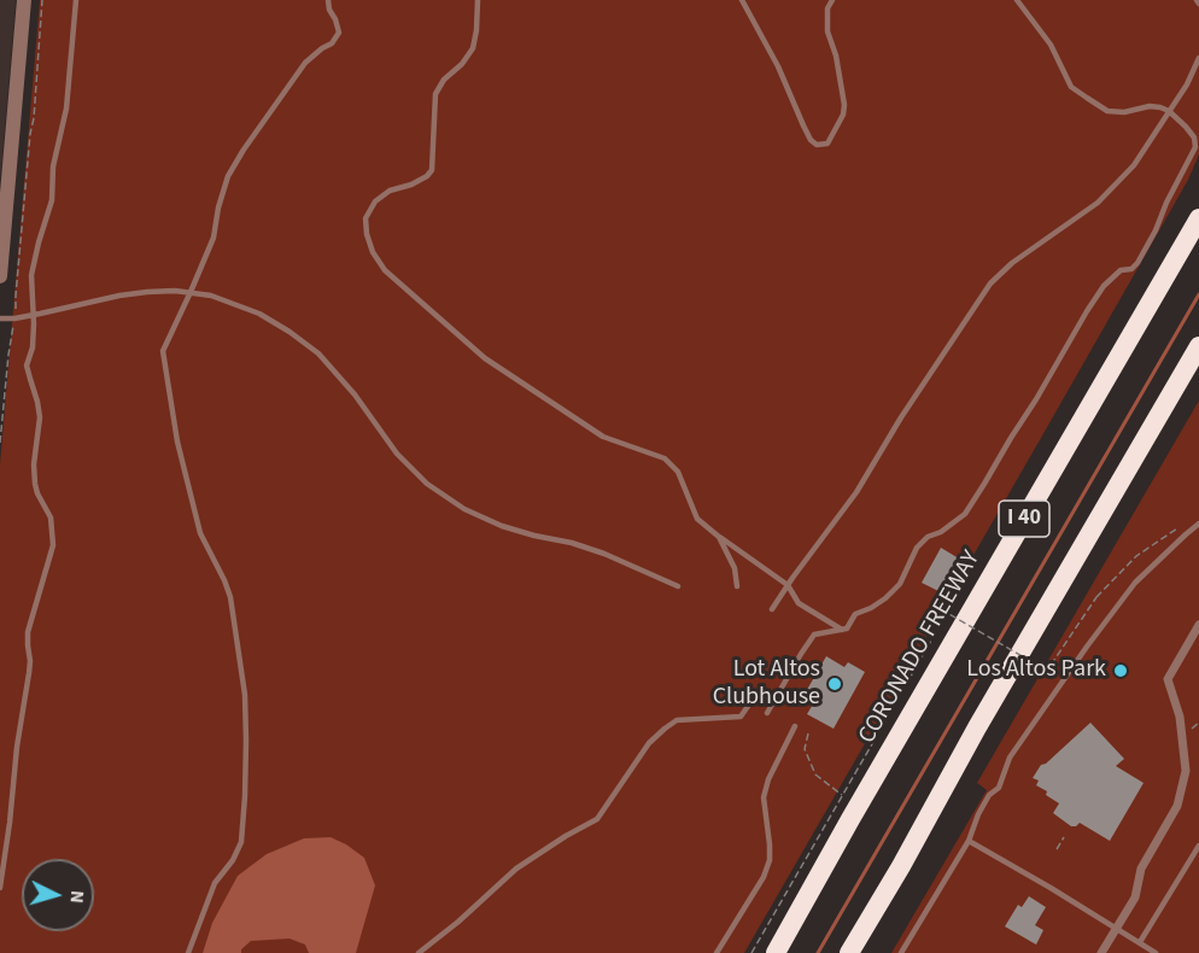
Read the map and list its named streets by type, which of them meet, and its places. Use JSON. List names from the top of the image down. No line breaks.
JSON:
{"streets":{"highway":["I 40","CORONADO FREEWAY"]},"places":["Los Altos Park","Lot Altos Clubhouse"],"north":"right"}
